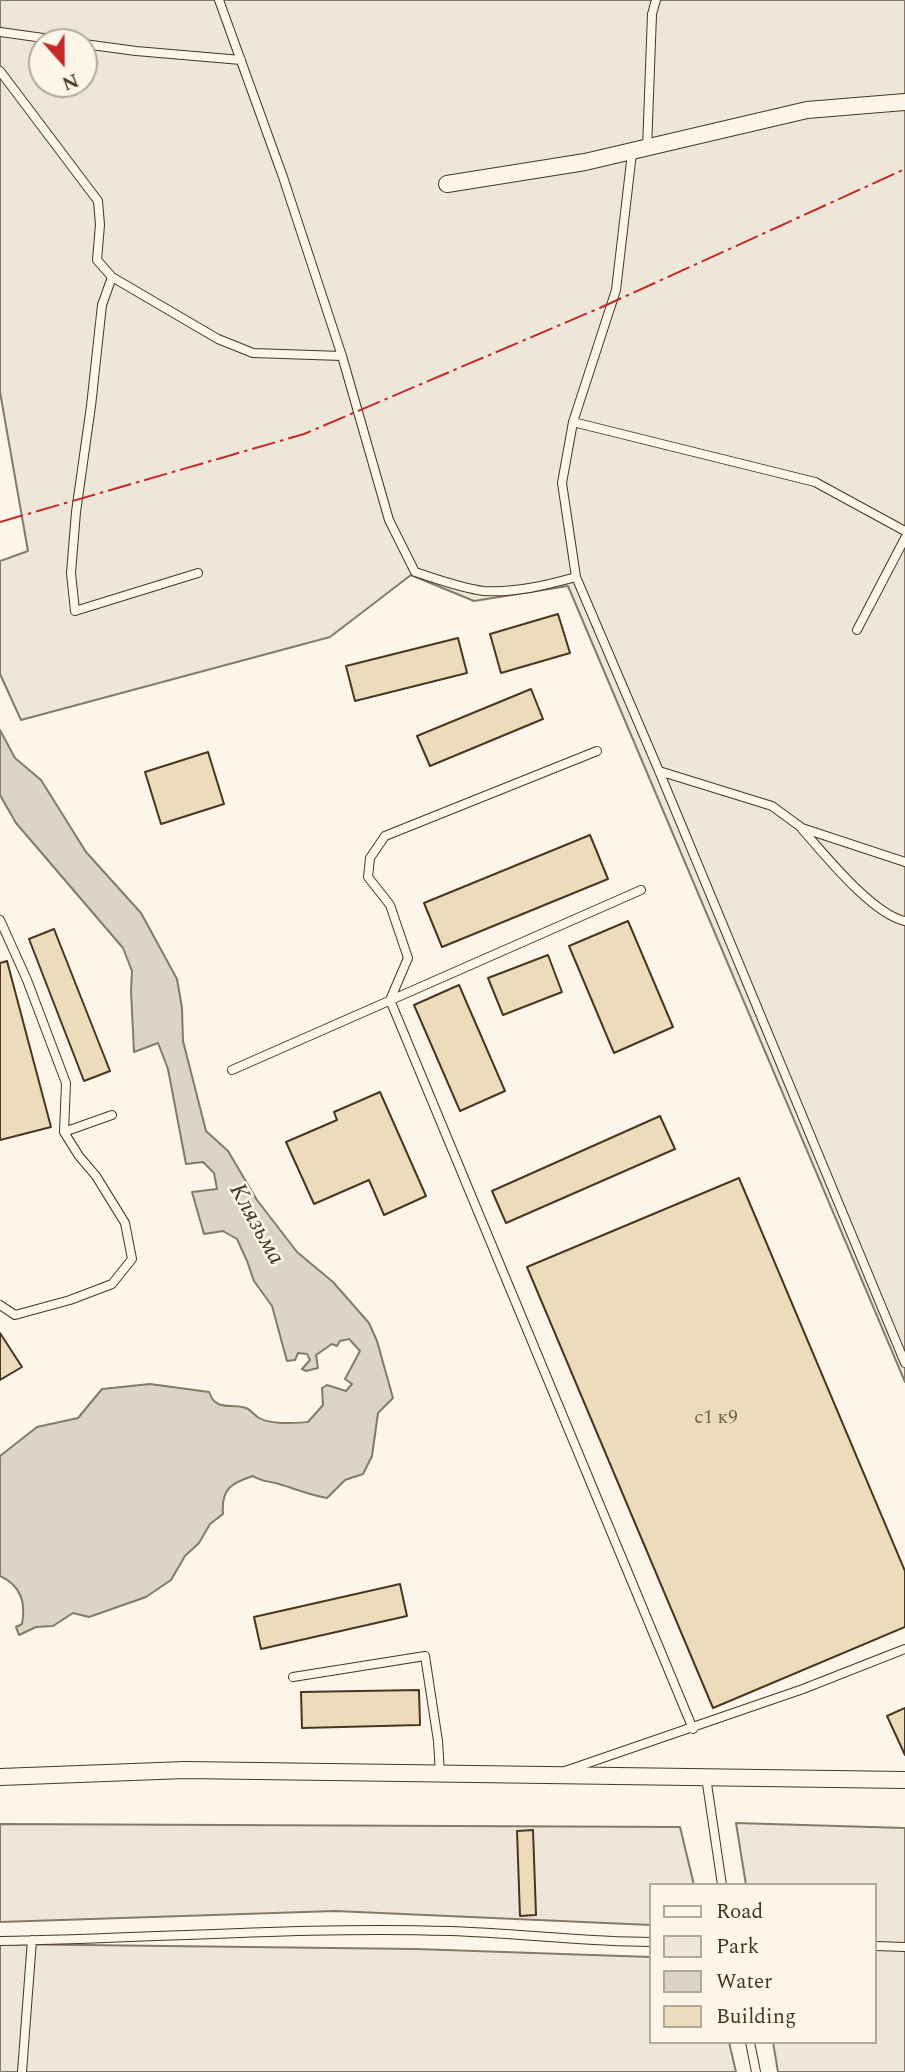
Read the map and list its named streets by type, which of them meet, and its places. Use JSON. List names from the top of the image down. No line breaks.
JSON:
{"water":["Клязьма"],"house_numbers":["с1 к9"],"legend":["Road","Park","Water","Building"],"north":"bottom"}
